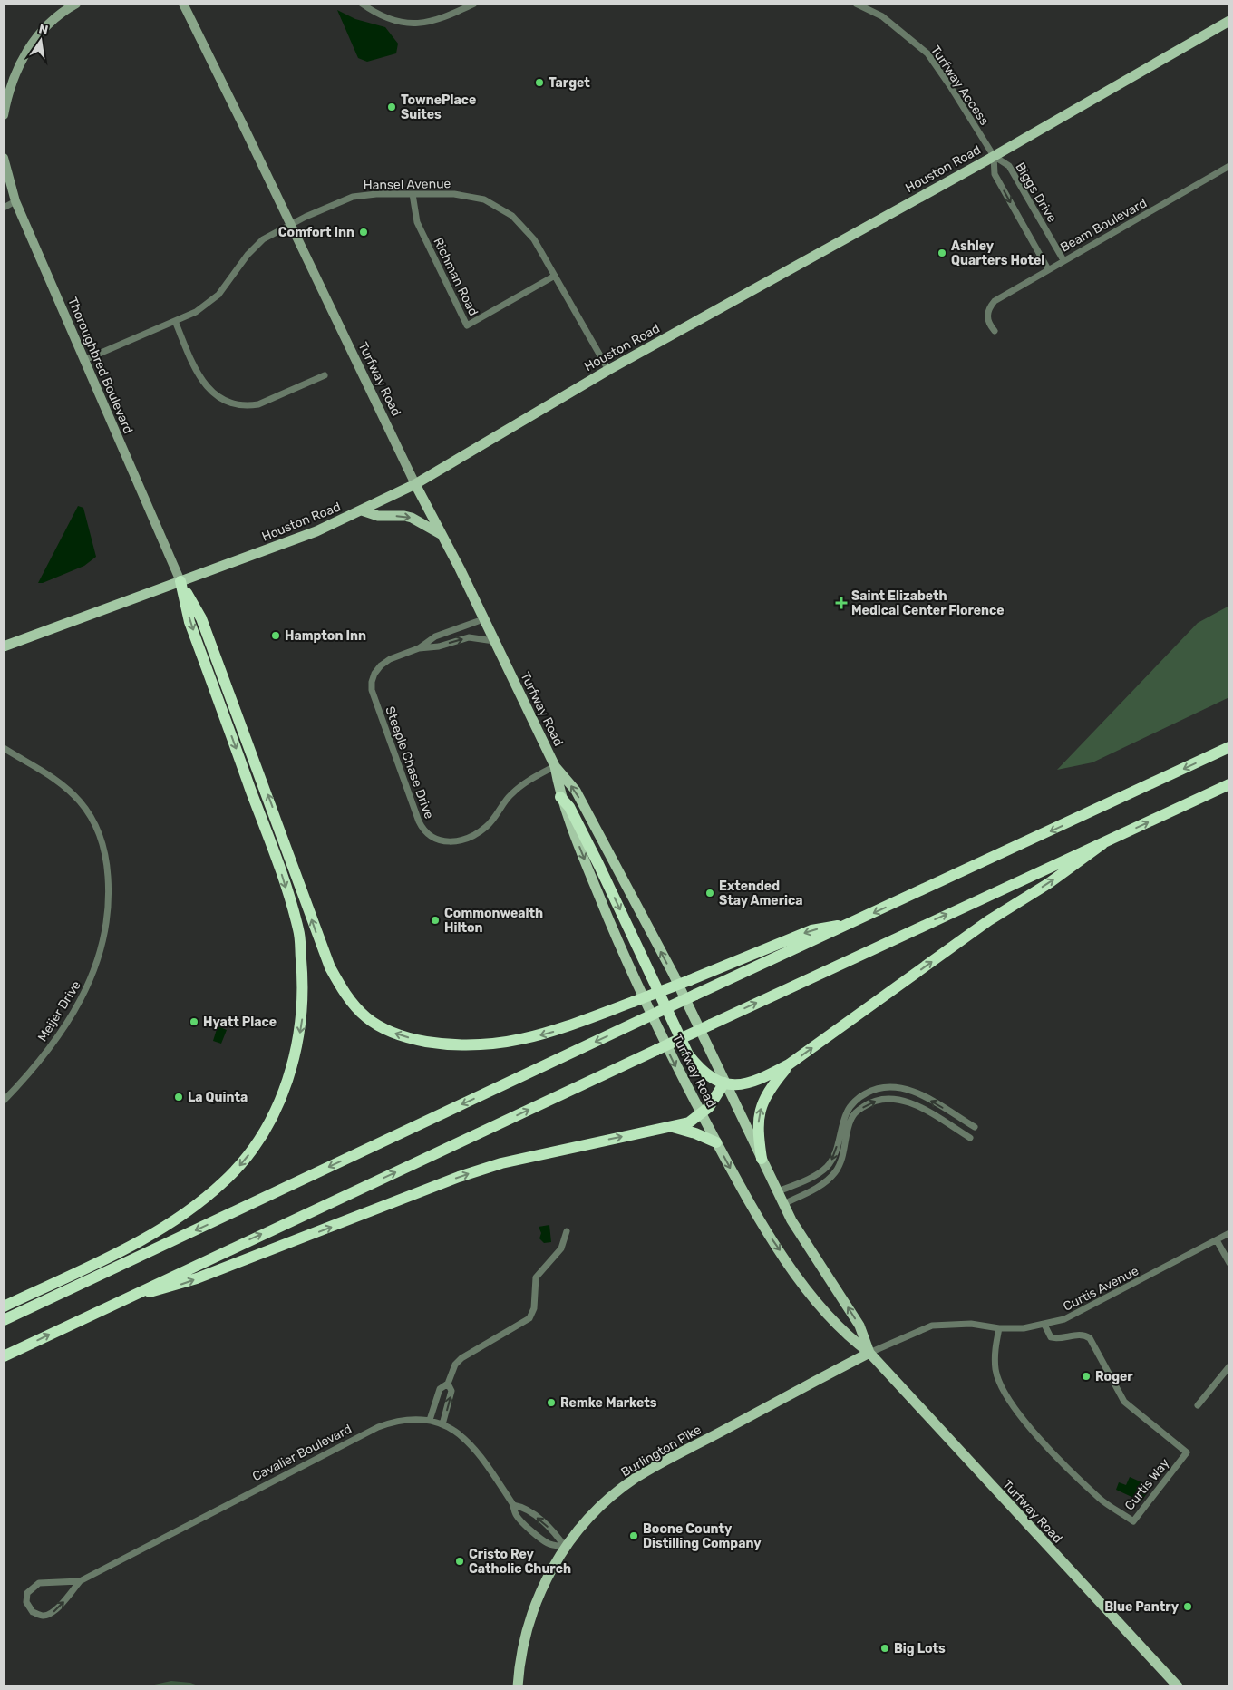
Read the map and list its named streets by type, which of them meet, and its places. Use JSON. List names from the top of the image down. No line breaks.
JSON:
{"streets":{"main road":["Houston Road","Thoroughbred Boulevard","Turfway Road","Burlington Pike"],"street":["Turfway Access","Hansel Avenue","Biggs Drive","Beam Boulevard","Richman Road","Steeple Chase Drive","Meijer Drive","Curtis Avenue","Cavalier Boulevard","Curtis Way"]},"crossings":[["Turfway Access","Houston Road"],["Turfway Access","Biggs Drive"],["Houston Road","Hansel Avenue"],["Houston Road","Biggs Drive"],["Houston Road","Thoroughbred Boulevard"],["Houston Road","Turfway Road"],["Hansel Avenue","Richman Road"],["Hansel Avenue","Thoroughbred Boulevard"],["Hansel Avenue","Turfway Road"],["Biggs Drive","Beam Boulevard"],["Turfway Road","Steeple Chase Drive"],["Turfway Road","Curtis Avenue"],["Turfway Road","Burlington Pike"],["Curtis Avenue","Burlington Pike"],["Curtis Avenue","Curtis Way"],["Burlington Pike","Cavalier Boulevard"]],"places":{"other":["Target","TownePlace Suites","Comfort Inn","Ashley Quarters Hotel","Hampton Inn","Extended Stay America","Commonwealth Hilton","Hyatt Place","La Quinta","Roger","Remke Markets","Boone County Distilling Company","Cristo Rey Catholic Church","Blue Pantry","Big Lots"],"health":["Saint Elizabeth Medical Center Florence"]},"north":"top"}
